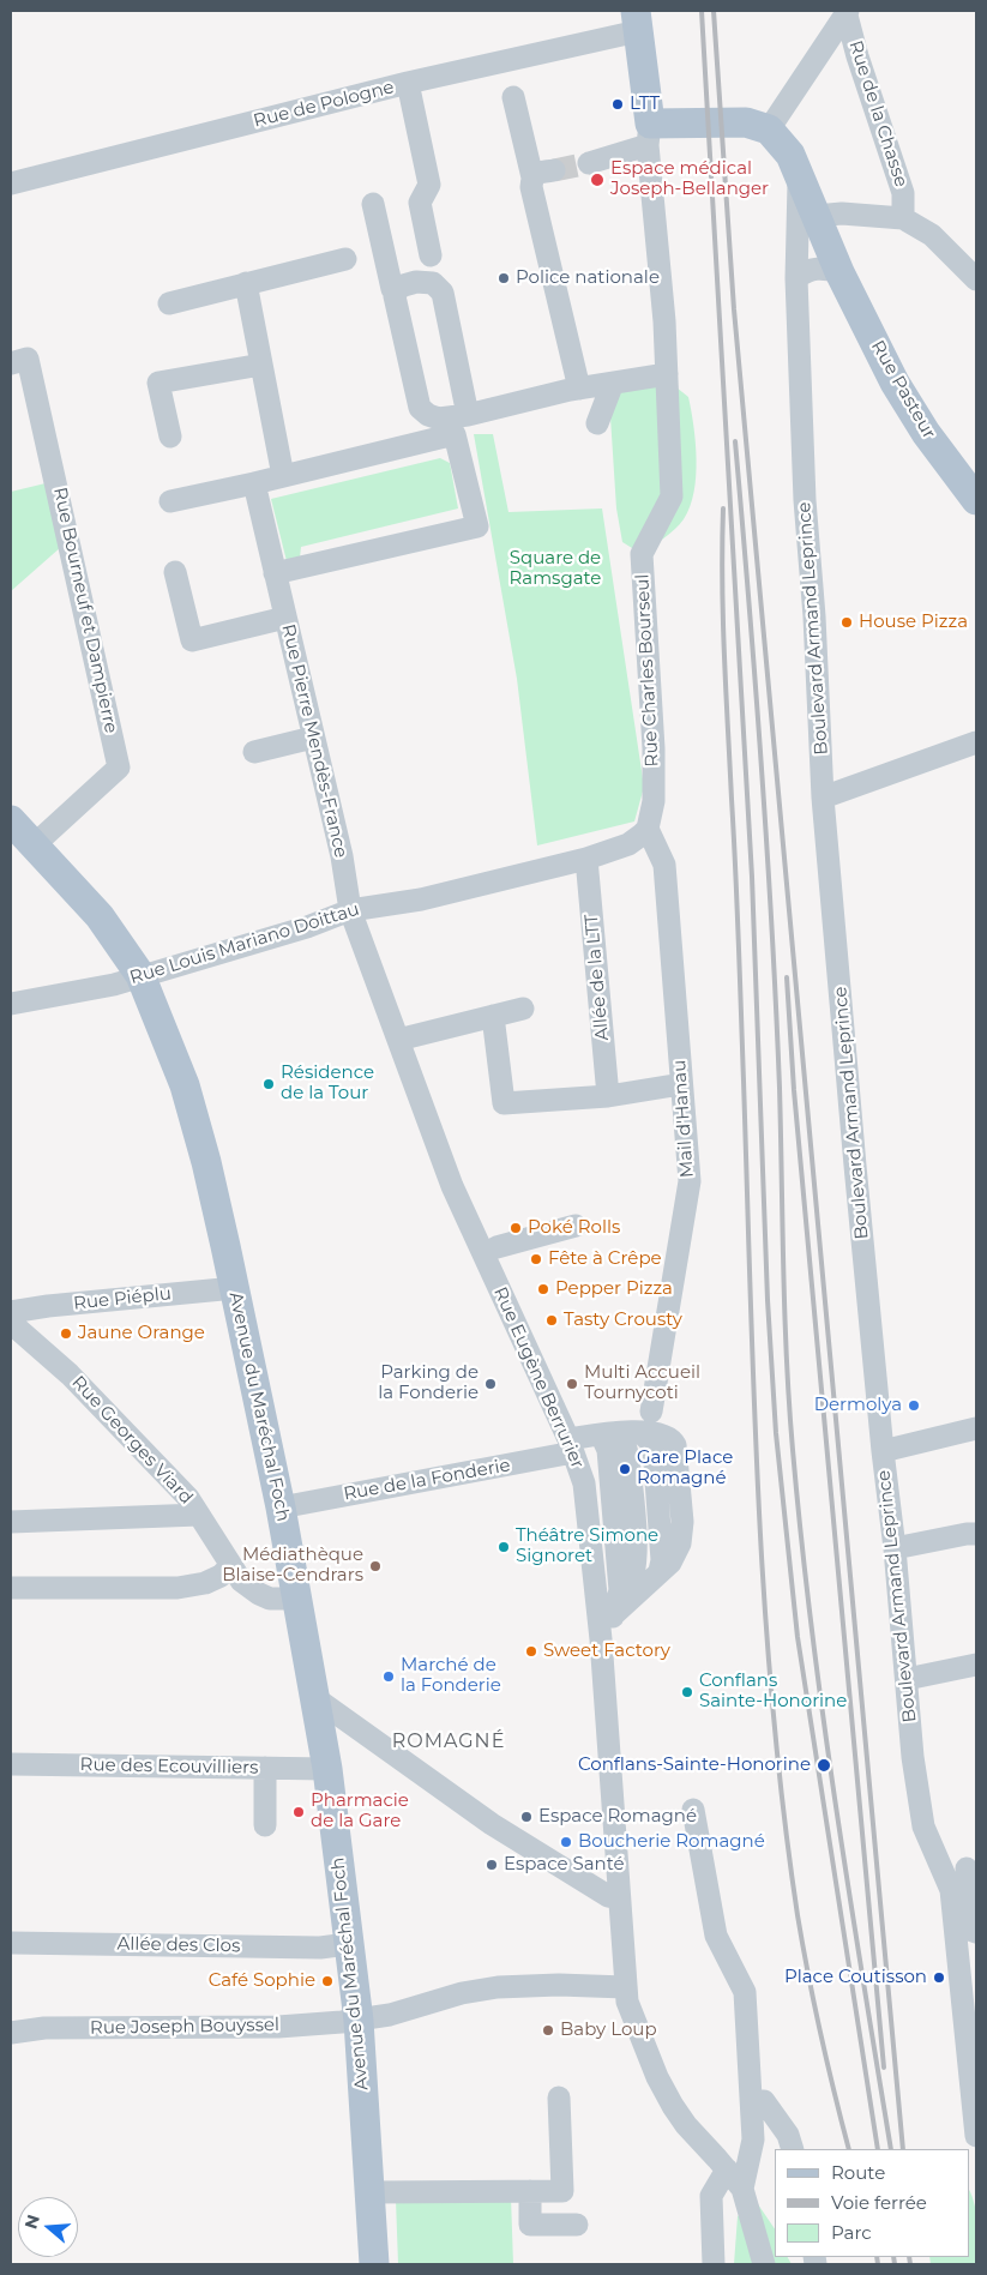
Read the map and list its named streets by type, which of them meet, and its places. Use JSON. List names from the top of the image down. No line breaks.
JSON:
{"streets":{"main road":["Rue Pasteur","Avenue du Maréchal Foch"],"street":["Rue de Pologne","Rue de la Chasse","Rue Bourneuf et Dampierre","Boulevard Armand Leprince","Rue Charles Bourseul","Rue Pierre Mendès-France","Rue Louis Mariano Doittau","Allée de la LTT","Mail d'Hanau","Rue Piéplu","Rue Eugène Berrurier","Rue Georges Viard","Rue de la Fonderie","Rue des Ecouvilliers","Allée des Clos","Rue Joseph Bouyssel"]},"crossings":[["Rue Pasteur","Boulevard Armand Leprince"],["Rue Bourneuf et Dampierre","Avenue du Maréchal Foch"],["Rue Charles Bourseul","Rue Louis Mariano Doittau"],["Rue Charles Bourseul","Mail d'Hanau"],["Rue Pierre Mendès-France","Rue Louis Mariano Doittau"],["Rue Pierre Mendès-France","Rue Eugène Berrurier"],["Rue Louis Mariano Doittau","Allée de la LTT"],["Rue Louis Mariano Doittau","Mail d'Hanau"],["Rue Louis Mariano Doittau","Rue Eugène Berrurier"],["Rue Louis Mariano Doittau","Avenue du Maréchal Foch"],["Rue Piéplu","Avenue du Maréchal Foch"],["Rue Eugène Berrurier","Rue de la Fonderie"],["Rue Eugène Berrurier","Rue Joseph Bouyssel"],["Avenue du Maréchal Foch","Rue Georges Viard"],["Avenue du Maréchal Foch","Rue de la Fonderie"],["Avenue du Maréchal Foch","Rue des Ecouvilliers"],["Avenue du Maréchal Foch","Allée des Clos"],["Avenue du Maréchal Foch","Rue Joseph Bouyssel"]],"districts":["ROMAGNÉ"],"parks":["Square de Ramsgate"],"places":["LTT","Espace médical Joseph-Bellanger","Police nationale","House Pizza","Résidence de la Tour","Poké Rolls","Fête à Crêpe","Pepper Pizza","Tasty Crousty","Jaune Orange","Parking de la Fonderie","Multi Accueil Tournycoti","Dermolya","Gare Place Romagné","Théâtre Simone Signoret","Médiathèque Blaise-Cendrars","Sweet Factory","Marché de la Fonderie","Conflans Sainte-Honorine","Conflans-Sainte-Honorine","Pharmacie de la Gare","Espace Romagné","Boucherie Romagné","Espace Santé","Place Coutisson","Café Sophie","Baby Loup"],"legend":["Route","Voie ferrée","Parc"],"north":"left"}
